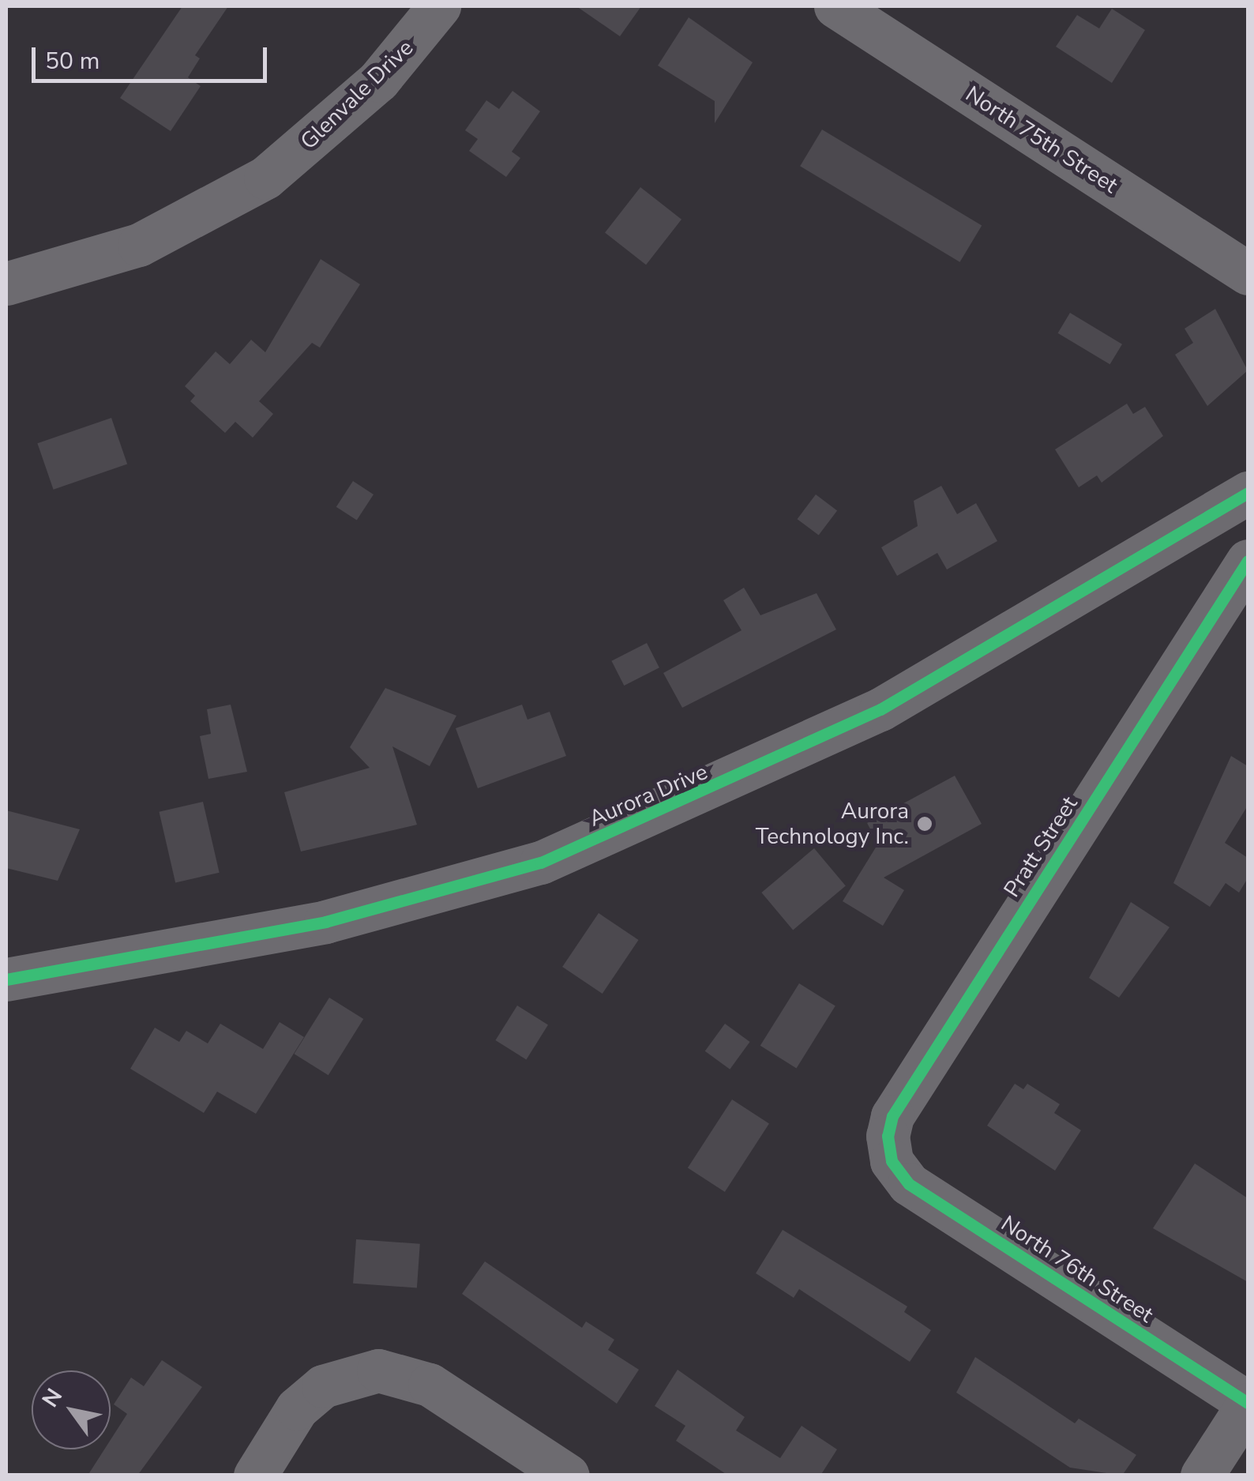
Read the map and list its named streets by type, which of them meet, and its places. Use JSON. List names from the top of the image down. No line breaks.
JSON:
{"streets":{"street":["Glenvale Drive","North 75th Street","Aurora Drive","Pratt Street","North 76th Street"]},"crossings":[["Pratt Street","North 76th Street"]],"places":["Aurora Technology Inc."],"scale_bar":"50 m","north":"top left"}
